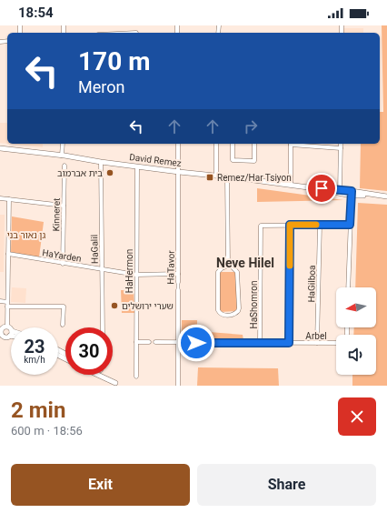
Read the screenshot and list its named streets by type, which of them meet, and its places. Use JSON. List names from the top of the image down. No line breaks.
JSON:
{"streets":{"street":["David Remez","Kinneret","HaGalil","HaYarden","HaTavor","HaHermon","HaGilboa","HaShomron","Arbel"]},"crossings":[["David Remez","HaGalil"],["David Remez","HaTavor"],["David Remez","HaHermon"],["Kinneret","HaYarden"],["HaGalil","HaYarden"],["HaYarden","HaTavor"],["HaYarden","HaHermon"],["HaTavor","Arbel"],["HaHermon","Arbel"],["HaGilboa","HaShomron"],["HaGilboa","Arbel"],["HaShomron","Arbel"]],"districts":["Neve Hilel"],"parks":["גן נאור בני"],"places":{"other":["בית אברמוב","שערי ירושלים"],"transit":["Remez/Har Tsiyon"]},"north":"left","page":{"status":"18:54","turn":["170 m","Meron"],"speed":"23 km/h","limit":"30","heading":["2 min","600 m · 18:56"],"buttons":["Exit","Share"]}}
